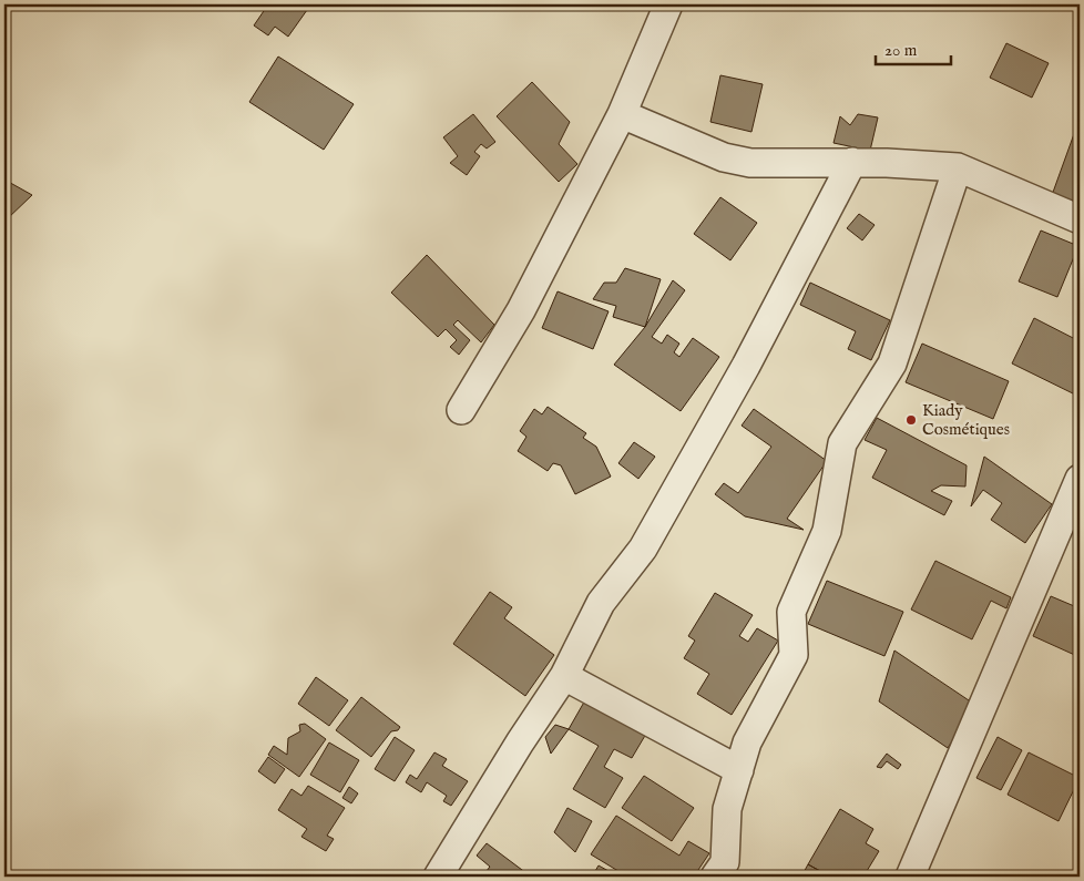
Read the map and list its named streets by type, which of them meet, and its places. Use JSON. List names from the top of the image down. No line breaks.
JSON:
{"places":["Kiady Cosmétiques"],"scale_bar":"20 m"}
